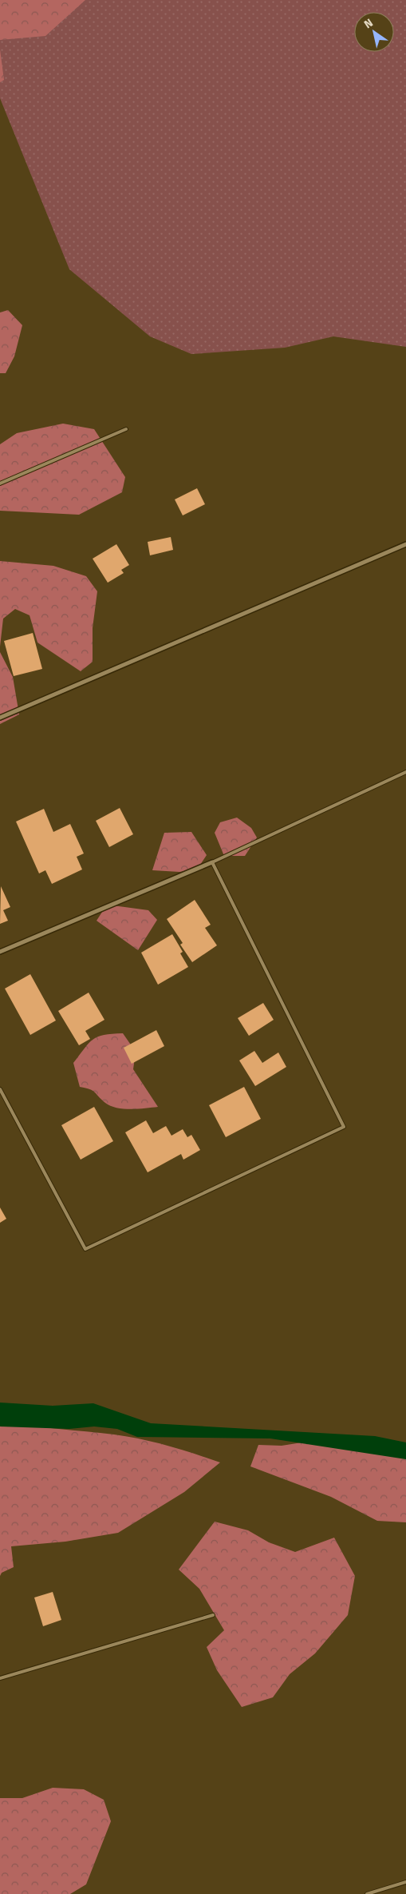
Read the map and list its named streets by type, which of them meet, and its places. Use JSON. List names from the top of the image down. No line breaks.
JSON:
{"north":"top left"}
